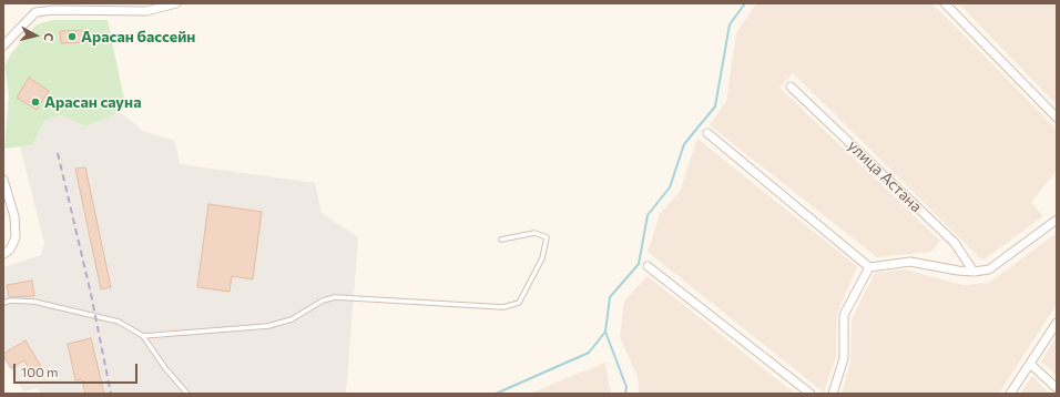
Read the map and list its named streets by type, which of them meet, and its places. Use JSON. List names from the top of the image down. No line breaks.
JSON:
{"streets":{"street":["улица Астана"]},"places":["Арасан бассейн","Арасан сауна"],"scale_bar":"100 m","north":"right"}
